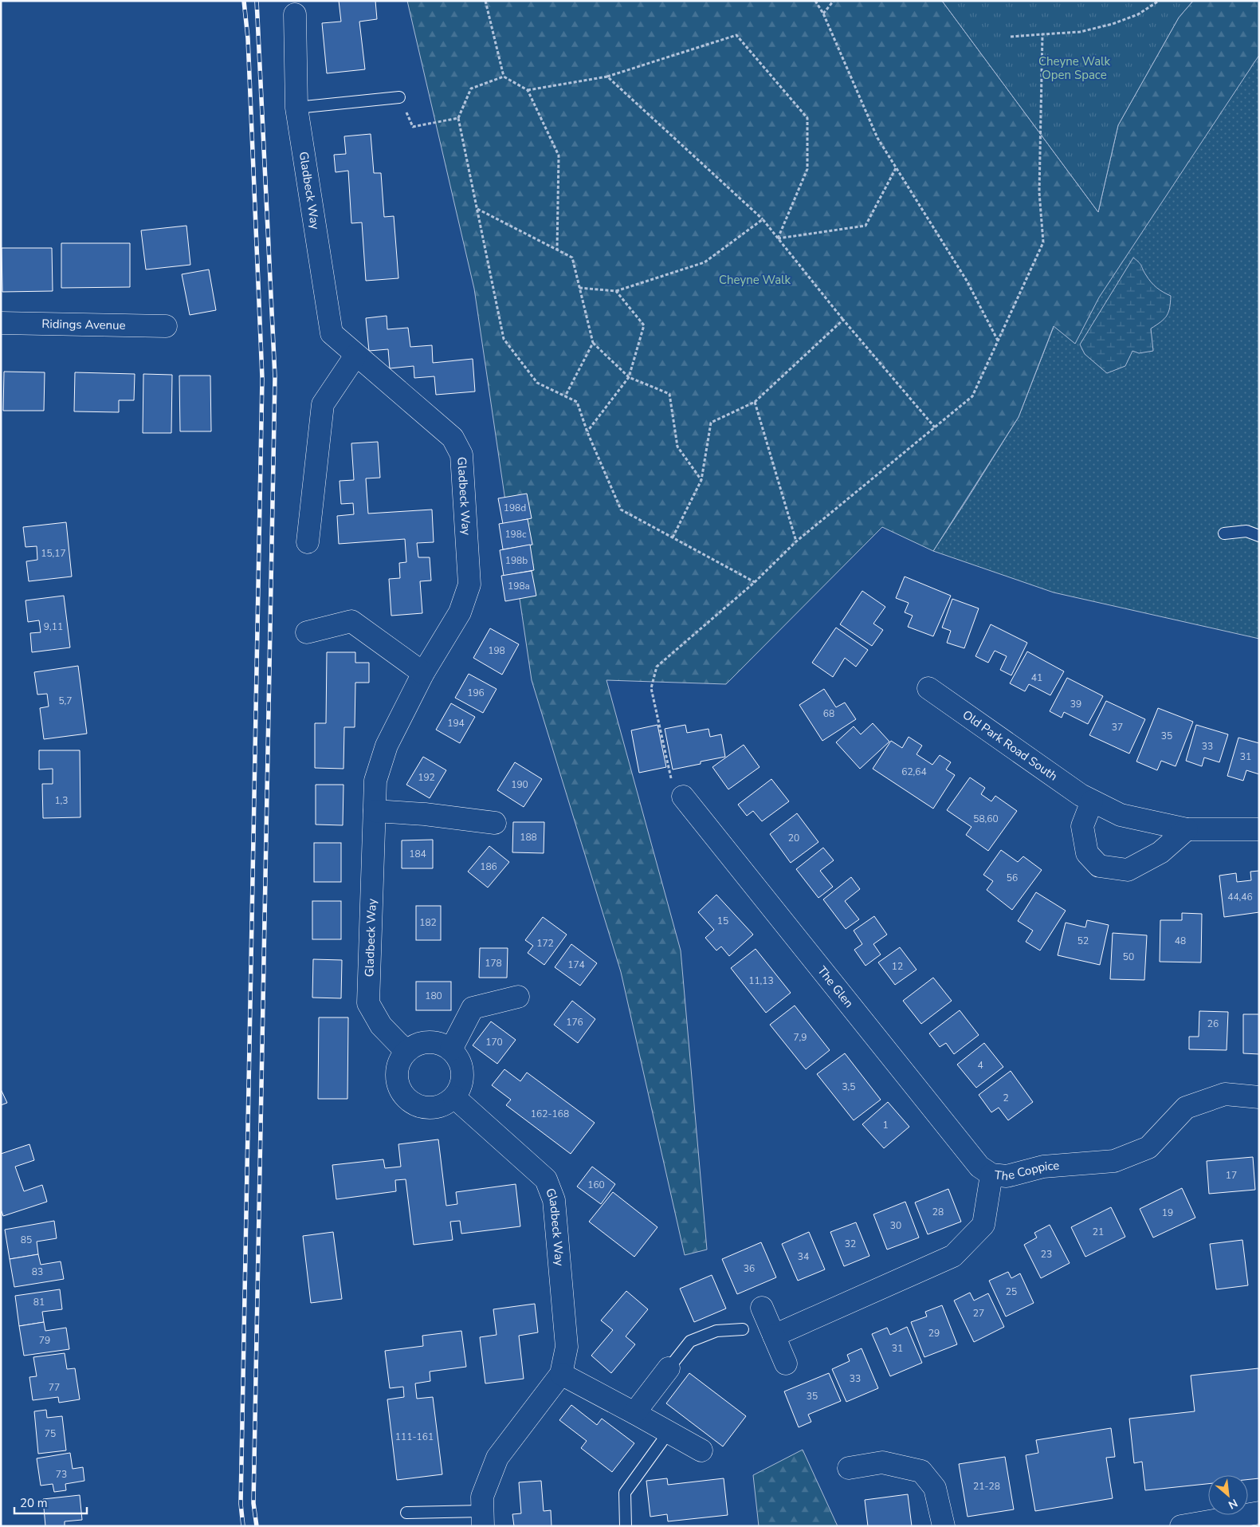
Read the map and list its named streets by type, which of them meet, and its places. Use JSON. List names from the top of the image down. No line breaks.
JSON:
{"streets":{"street":["Gladbeck Way","Ridings Avenue","Old Park Road South","The Glen","The Coppice"]},"crossings":[["The Glen","The Coppice"]],"parks":["Cheyne Walk Open Space","Cheyne Walk"],"house_numbers":["198d","198c","15,17","198b","198a","9,11","198","41","196","5,7","39","68","194","37","35","33","31","62,64","192","190","1,3","58,60","188","20","184","186","56","44,46","15","182","52","48","172","50","178","174","12","11,13","180","176","26","7,9","170","4","3,5","2","162-168","1","17","160","28","19","30","21","85","32","23","34","36","83","25","81","27","29","79","31","33","77","35","75","111-161","73","21-28"],"scale_bar":"20 m","north":"bottom right"}
